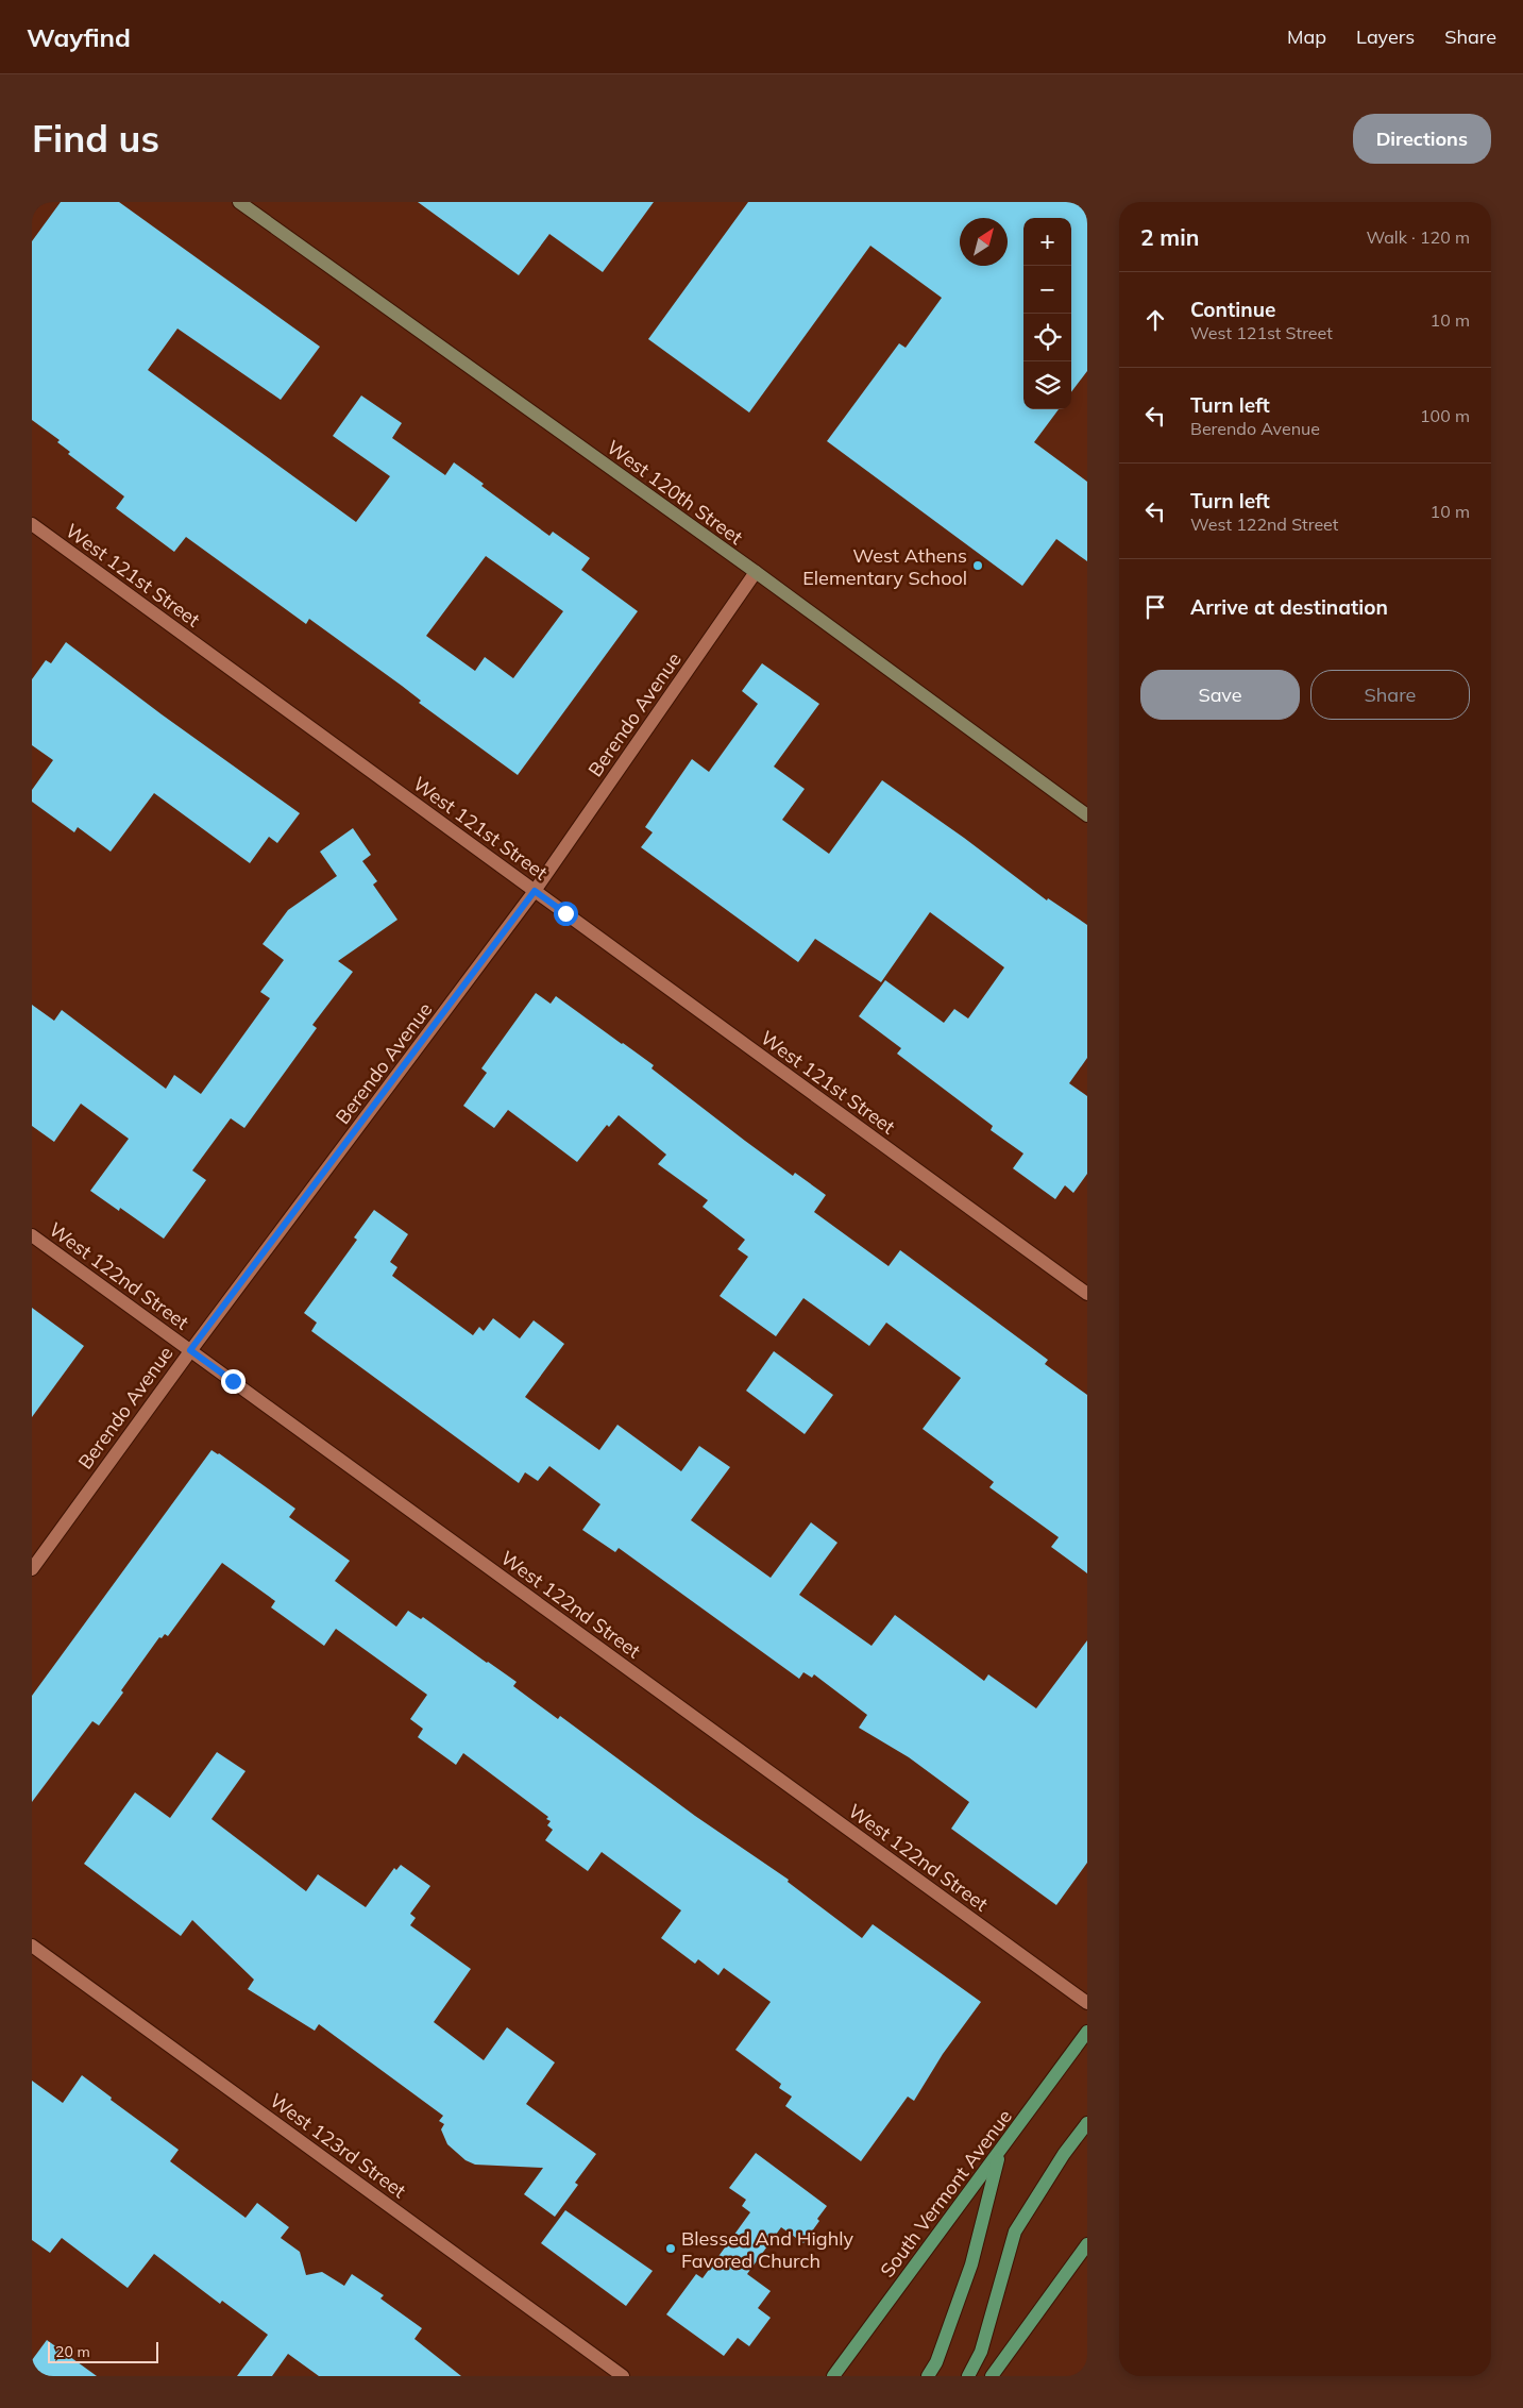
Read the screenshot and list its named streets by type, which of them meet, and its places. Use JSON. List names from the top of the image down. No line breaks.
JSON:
{"streets":{"main road":["South Vermont Avenue"],"street":["West 120th Street","West 121st Street","Berendo Avenue","West 122nd Street","West 123rd Street"]},"crossings":[["West 120th Street","Berendo Avenue"],["West 121st Street","Berendo Avenue"],["Berendo Avenue","West 122nd Street"]],"places":["West Athens Elementary School","Blessed And Highly Favored Church"],"scale_bar":"20 m","north":"top right","page":{"header":"Wayfind","nav":["Map","Layers","Share"],"buttons":["Directions",["Save","Share"]],"title":"Find us","heading":["2 min","Walk · 120 m"],"map_buttons":["+","−"],"list":[["Continue","West 121st Street","10 m"],["Turn left","Berendo Avenue","100 m"],["Turn left","West 122nd Street","10 m"],"Arrive at destination"],"scale":"20 m"}}
